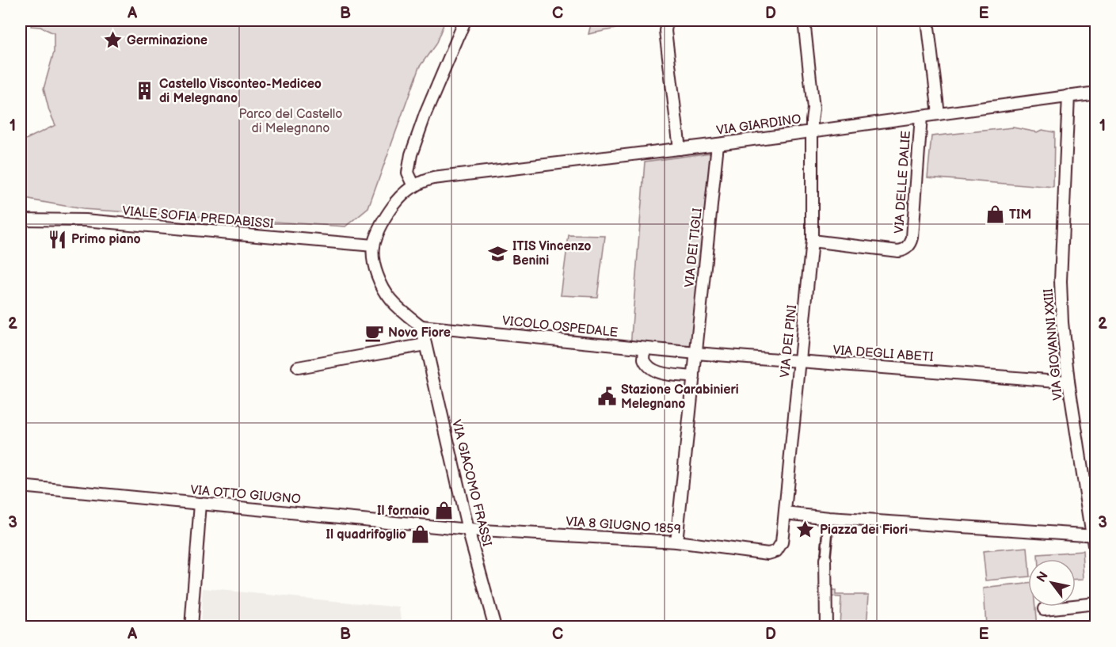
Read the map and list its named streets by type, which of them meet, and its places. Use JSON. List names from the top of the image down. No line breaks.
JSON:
{"streets":{"street":["VIA GIARDINO","VIA DELLE DALIE","VIALE SOFIA PREDABISSI","VIA DEI TIGLI","VICOLO OSPEDALE","VIA DEI PINI","VIA GIOVANNI XXIII","VIA DEGLI ABETI","VIA GIACOMO FRASSI","VIA OTTO GIUGNO","VIA 8 GIUGNO 1859"]},"crossings":[["VIA GIARDINO","VIA DELLE DALIE"],["VIA GIARDINO","VIALE SOFIA PREDABISSI"],["VIA GIARDINO","VIA DEI TIGLI"],["VIA GIARDINO","VIA DEI PINI"],["VIA GIARDINO","VIA GIOVANNI XXIII"],["VIA DELLE DALIE","VIA DEI PINI"],["VIA DEI TIGLI","VICOLO OSPEDALE"],["VIA DEI TIGLI","VIA DEGLI ABETI"],["VICOLO OSPEDALE","VIA DEGLI ABETI"],["VICOLO OSPEDALE","VIA GIACOMO FRASSI"],["VIA DEI PINI","VIA DEGLI ABETI"],["VIA DEI PINI","VIA 8 GIUGNO 1859"],["VIA GIOVANNI XXIII","VIA DEGLI ABETI"],["VIA GIACOMO FRASSI","VIA OTTO GIUGNO"],["VIA GIACOMO FRASSI","VIA 8 GIUGNO 1859"],["VIA OTTO GIUGNO","VIA 8 GIUGNO 1859"]],"parks":["Parco del Castello di Melegnano"],"places":{"place":["Germinazione","Piazza dei Fiori"],"building":["Castello Visconteo-Mediceo di Melegnano"],"shop":["TIM","Il fornaio","Il quadrifoglio"],"restaurant":["Primo piano"],"school or university":["ITIS Vincenzo Benini"],"cafe":["Novo Fiore"],"public building":["Stazione Carabinieri Melegnano"]},"north":"top left","grid":{"columns":["A","B","C","D","E"],"rows":["1","2","3"]}}
